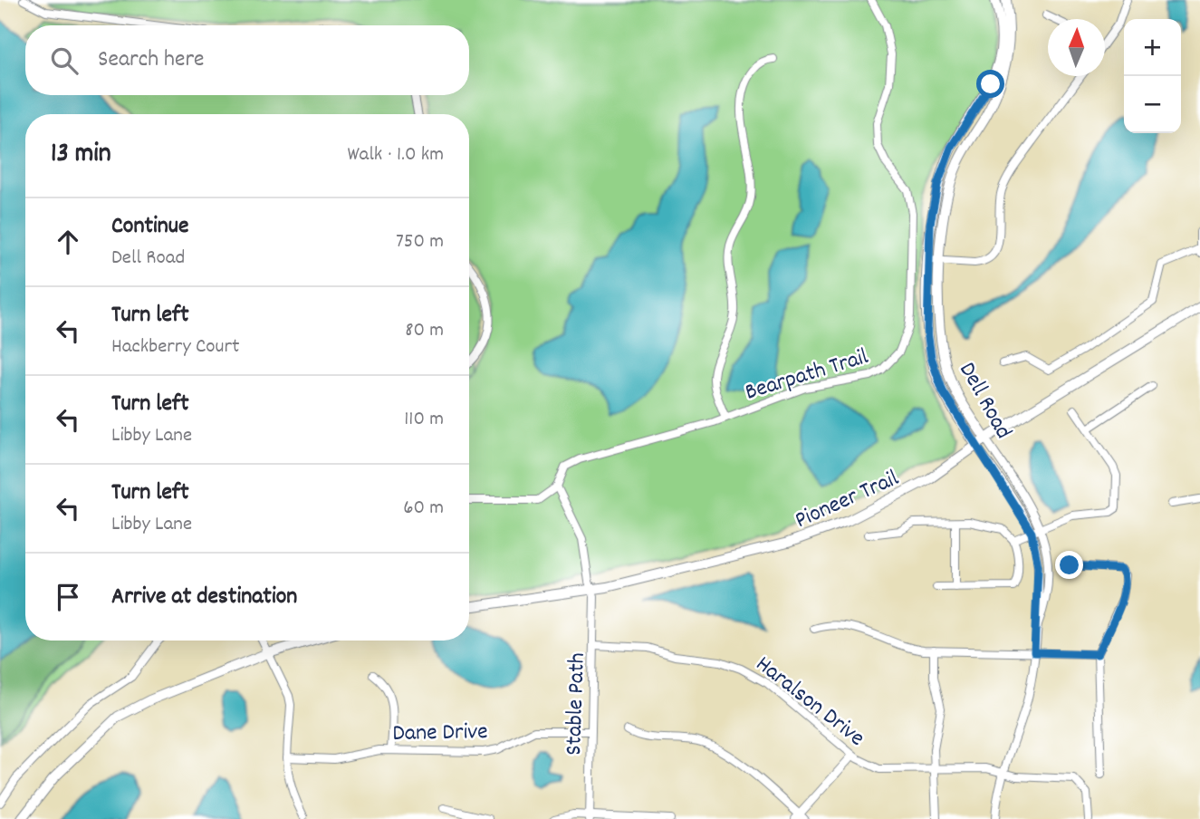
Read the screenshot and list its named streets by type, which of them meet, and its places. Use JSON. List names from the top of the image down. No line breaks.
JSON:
{"streets":{"main road":["Dell Road","Pioneer Trail"],"street":["Bearpath Trail","Haralson Drive","Stable Path","Dane Drive"]},"crossings":[["Dell Road","Pioneer Trail"],["Dell Road","Haralson Drive"],["Pioneer Trail","Stable Path"],["Haralson Drive","Stable Path"],["Stable Path","Dane Drive"]],"north":"top","page":{"map_buttons":["+","−"],"search":"Search here","heading":["13 min","Walk · 1.0 km"],"list":[["Continue","Dell Road","750 m"],["Turn left","Hackberry Court","80 m"],["Turn left","Libby Lane","110 m"],["Turn left","Libby Lane","60 m"],"Arrive at destination"]}}
